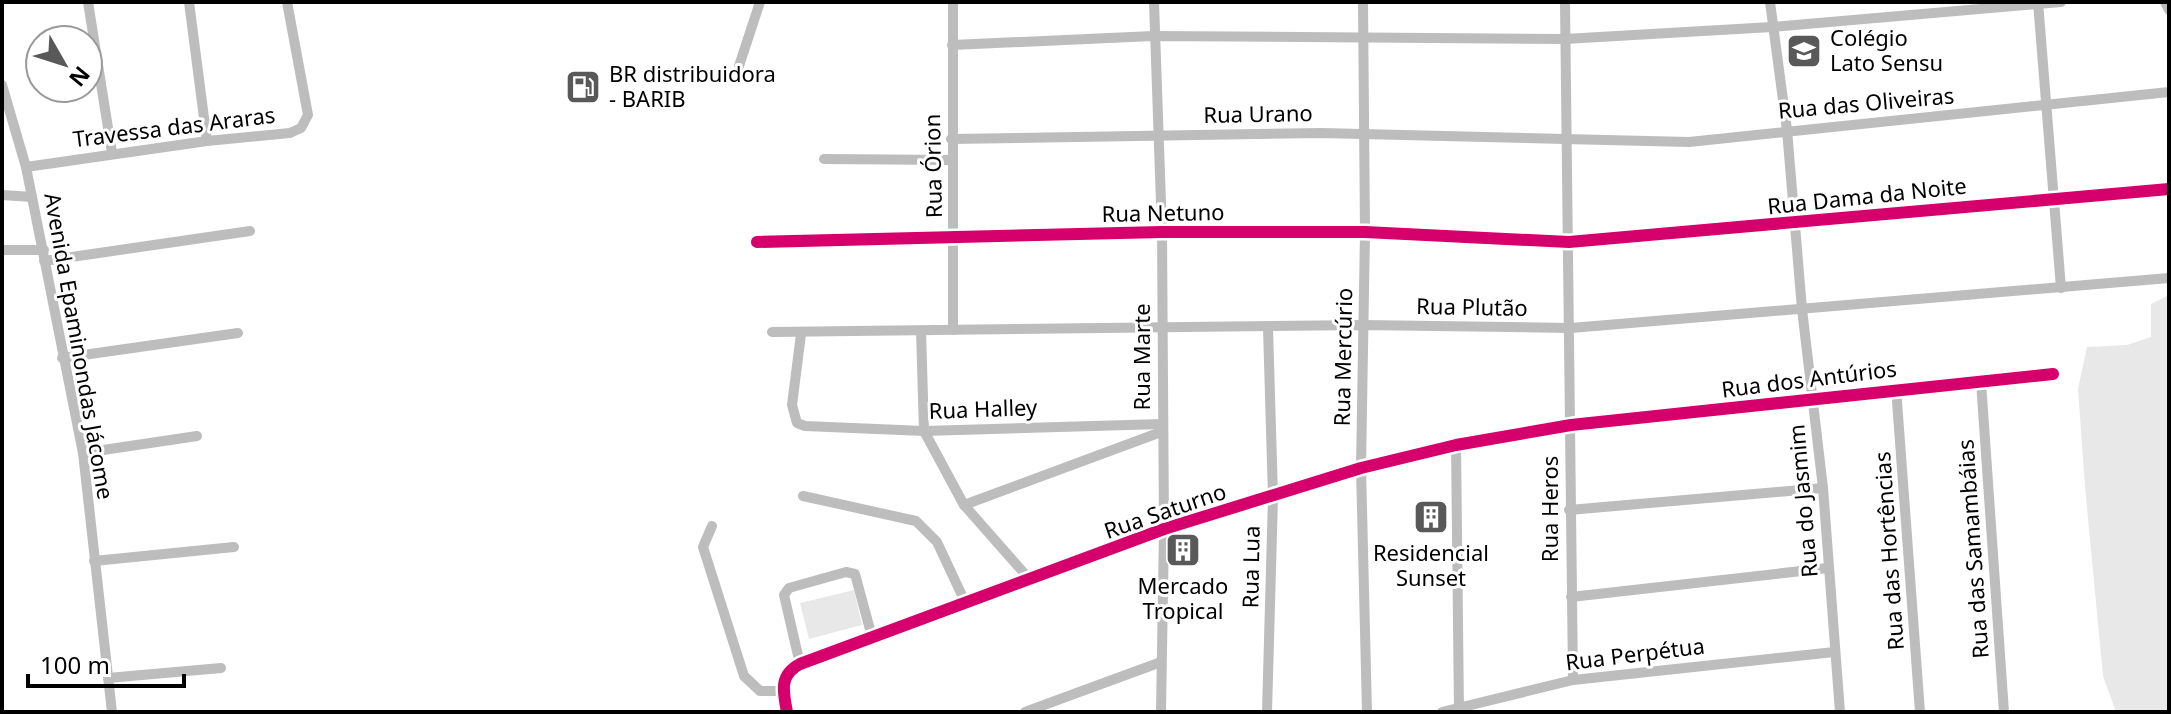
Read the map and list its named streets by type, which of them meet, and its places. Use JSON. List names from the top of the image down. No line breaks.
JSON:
{"streets":{"street":["Rua das Oliveiras","Rua Urano","Travessa das Araras","Rua Órion","Rua Dama da Noite","Rua Netuno","Rua Plutão","Avenida Epaminondas Jácome","Rua Marte","Rua Mercúrio","Rua dos Antúrios","Rua Halley","Rua do Jasmim","Rua Heros","Rua Saturno","Rua das Samambáias","Rua das Hortências","Rua Lua","Rua Perpétua"]},"crossings":[["Rua das Oliveiras","Rua Urano"],["Rua das Oliveiras","Rua do Jasmim"],["Rua das Oliveiras","Rua Heros"],["Rua Urano","Rua Órion"],["Rua Urano","Rua Marte"],["Rua Urano","Rua Mercúrio"],["Rua Urano","Rua Heros"],["Travessa das Araras","Avenida Epaminondas Jácome"],["Rua Órion","Rua Netuno"],["Rua Órion","Rua Plutão"],["Rua Dama da Noite","Rua Netuno"],["Rua Dama da Noite","Rua do Jasmim"],["Rua Dama da Noite","Rua Heros"],["Rua Netuno","Rua Marte"],["Rua Netuno","Rua Mercúrio"],["Rua Netuno","Rua Heros"],["Rua Plutão","Rua Marte"],["Rua Plutão","Rua Mercúrio"],["Rua Plutão","Rua Halley"],["Rua Plutão","Rua do Jasmim"],["Rua Plutão","Rua Heros"],["Rua Plutão","Rua Lua"],["Rua Marte","Rua Halley"],["Rua Marte","Rua Saturno"],["Rua Mercúrio","Rua Saturno"],["Rua dos Antúrios","Rua do Jasmim"],["Rua dos Antúrios","Rua Heros"],["Rua dos Antúrios","Rua Saturno"],["Rua dos Antúrios","Rua das Samambáias"],["Rua dos Antúrios","Rua das Hortências"],["Rua do Jasmim","Rua Perpétua"],["Rua Heros","Rua Saturno"],["Rua Heros","Rua Perpétua"],["Rua Saturno","Rua Lua"]],"places":{"school or university":["Colégio Lato Sensu"],"fuel station":["BR distribuidora - BARIB"],"building":["Residencial Sunset","Mercado Tropical"]},"scale_bar":"100 m","north":"bottom right"}
